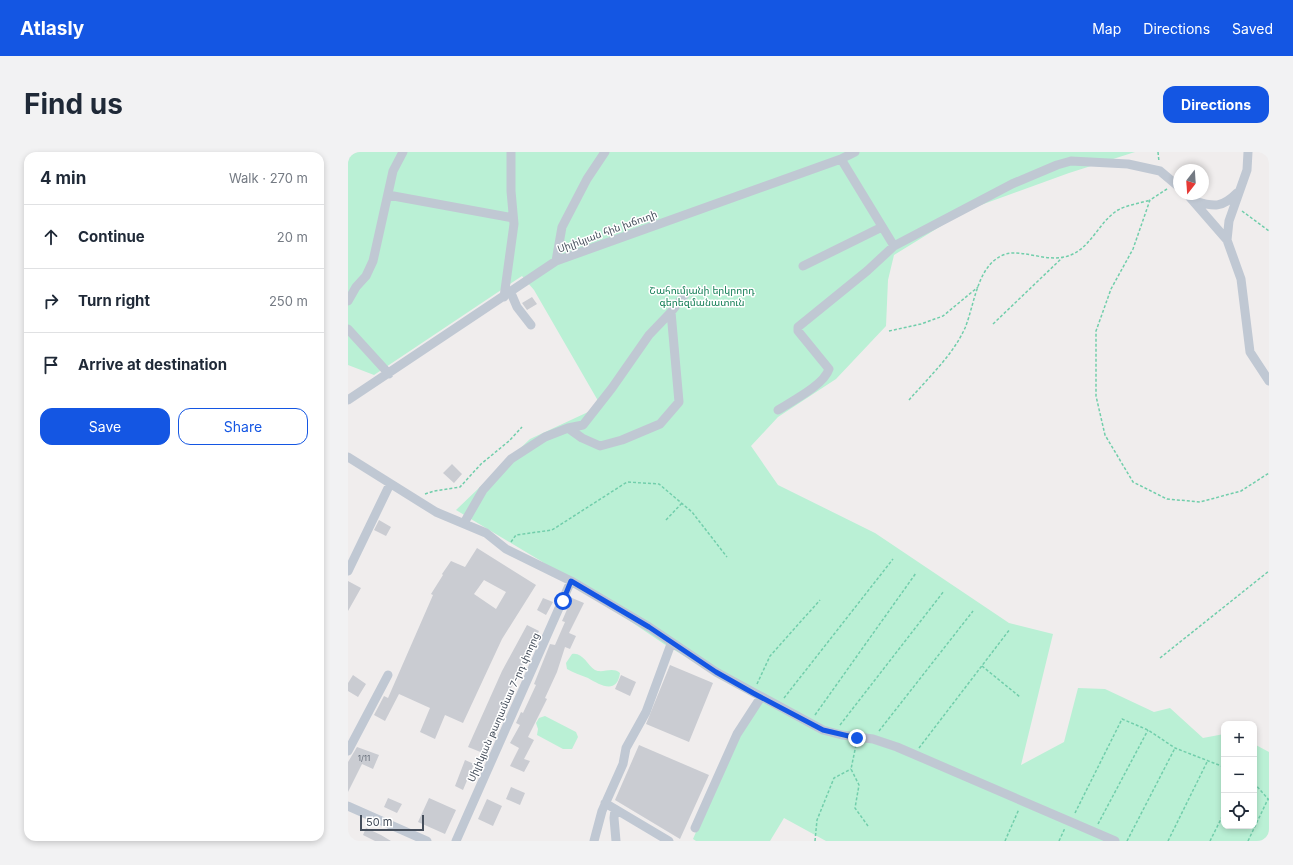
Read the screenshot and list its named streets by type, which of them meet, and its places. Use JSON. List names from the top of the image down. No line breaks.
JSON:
{"streets":{"street":["Սիլիկյան հին խճուղի","Սիլիկյան թաղամաս 7-րդ փողոց"]},"parks":["Շահումյանի երկրորդ գերեզմանատուն"],"house_numbers":["1/11"],"scale_bar":"50 m","north":"bottom","page":{"header":"Atlasly","nav":["Map","Directions","Saved"],"buttons":["Directions",["Save","Share"]],"title":"Find us","heading":["4 min","Walk · 270 m"],"list":[["Continue","20 m"],["Turn right","250 m"],"Arrive at destination"],"map_buttons":["+","−"],"scale":"50 m"}}
